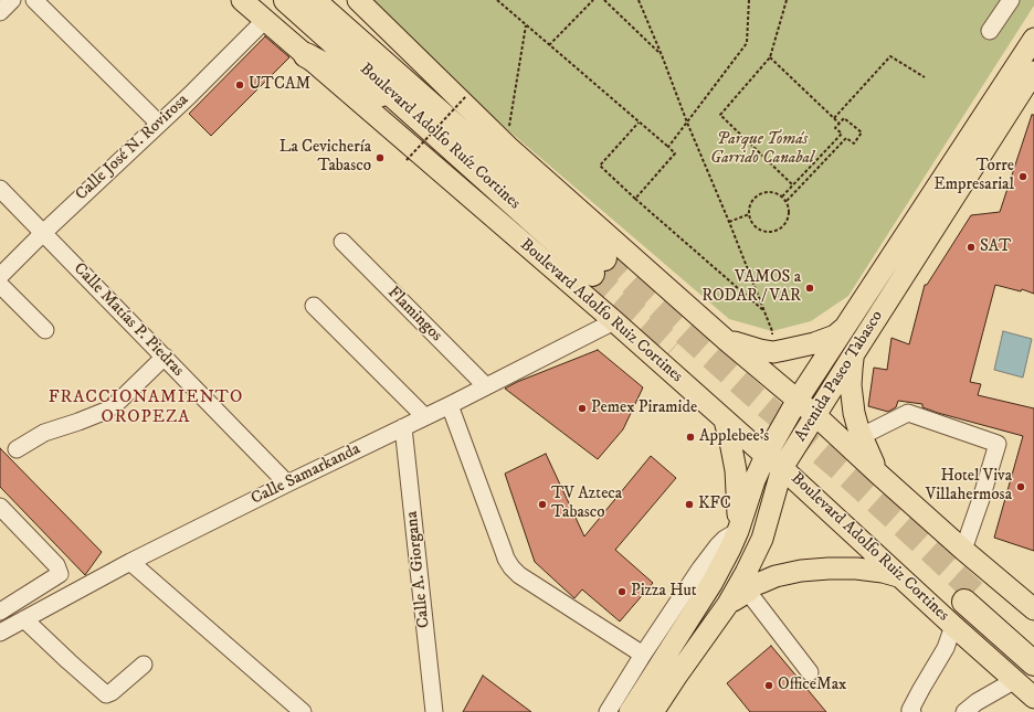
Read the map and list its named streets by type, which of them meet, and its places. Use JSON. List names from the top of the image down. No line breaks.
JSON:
{"streets":{"highway":["Boulevard Adolfo Ruíz Cortines"],"main road":["Boulevard Adolfo Ruiz Cortines","Avenida Paseo Tabasco"],"street":["Calle José N. Rovirosa","Flamingos","Calle Matías P. Piedras","Calle Samarkanda","Calle A. Giorgana"]},"crossings":[["Calle José N. Rovirosa","Boulevard Adolfo Ruiz Cortines"],["Calle José N. Rovirosa","Calle Matías P. Piedras"],["Boulevard Adolfo Ruiz Cortines","Avenida Paseo Tabasco"],["Boulevard Adolfo Ruiz Cortines","Calle Samarkanda"],["Flamingos","Calle Samarkanda"],["Calle Matías P. Piedras","Calle Samarkanda"],["Calle Samarkanda","Calle A. Giorgana"]],"districts":["FRACCIONAMIENTO OROPEZA"],"parks":["Parque Tomás Garrido Canabal"],"places":["UTCAM","La Cevichería Tabasco","Torre Empresarial","SAT","VAMOS a RODAR / VAR","Pemex Piramide","Applebee's","Hotel Viva Villahermosa","TV Azteca Tabasco","KFC","Pizza Hut","OfficeMax"]}
